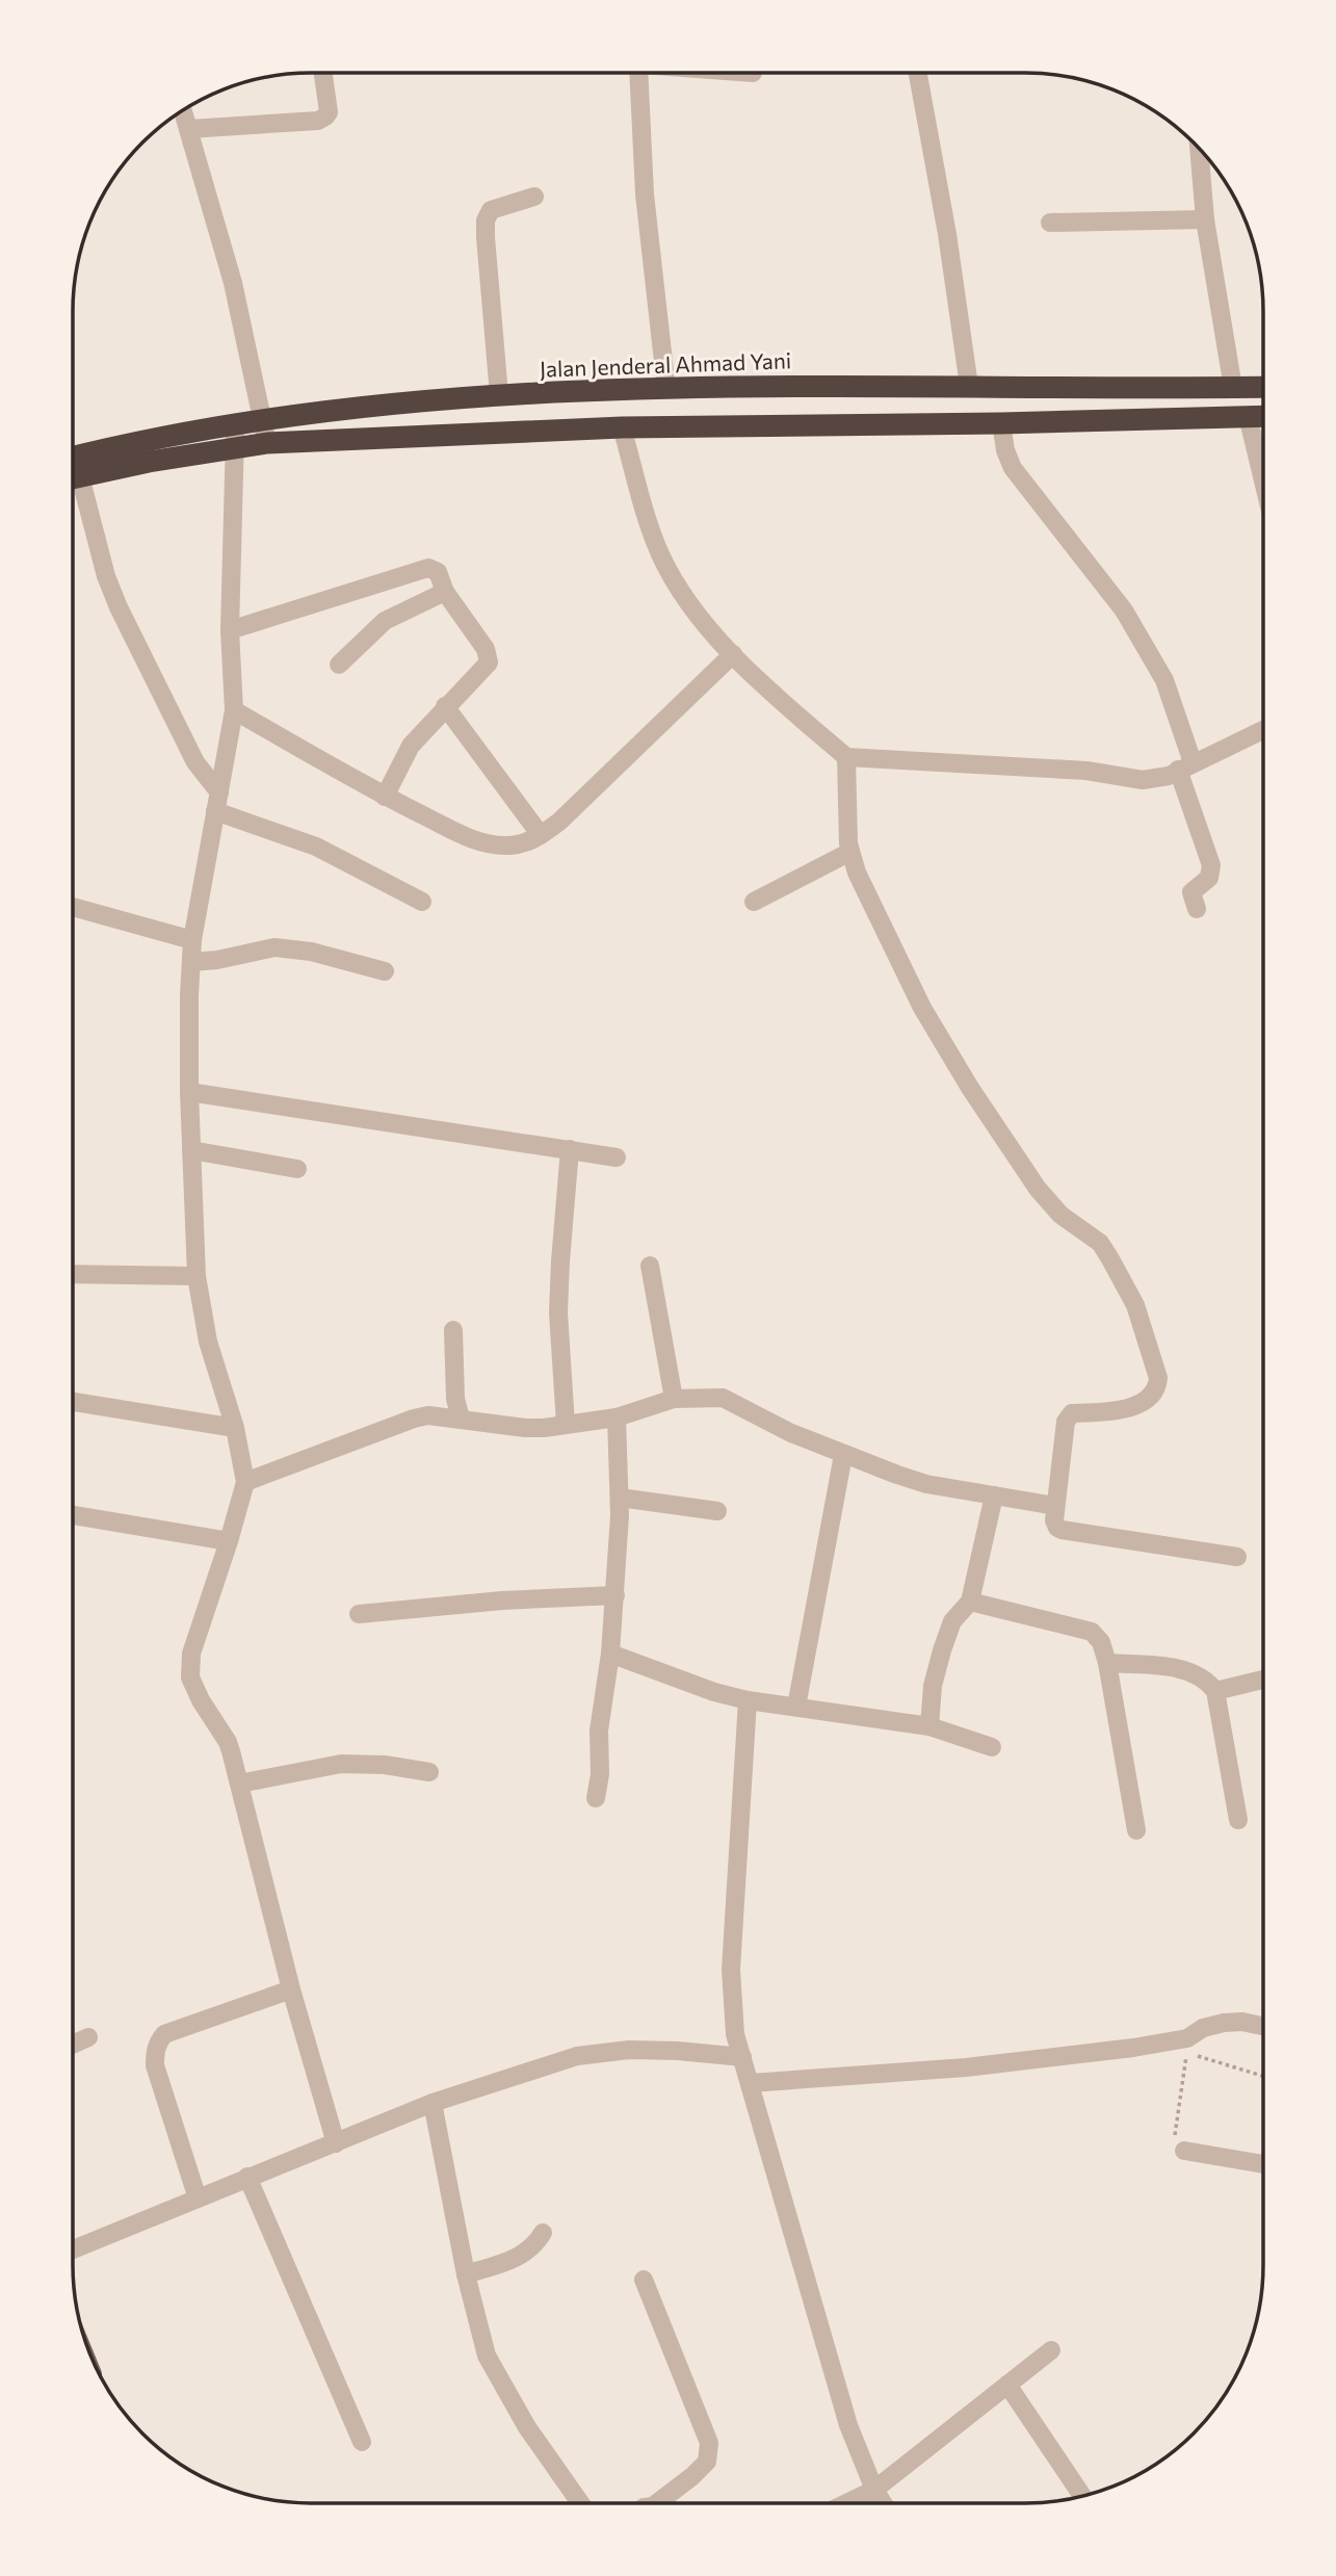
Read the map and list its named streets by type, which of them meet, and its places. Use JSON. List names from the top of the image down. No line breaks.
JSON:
{"streets":{"highway":["Jalan Jenderal Ahmad Yani"]}}
